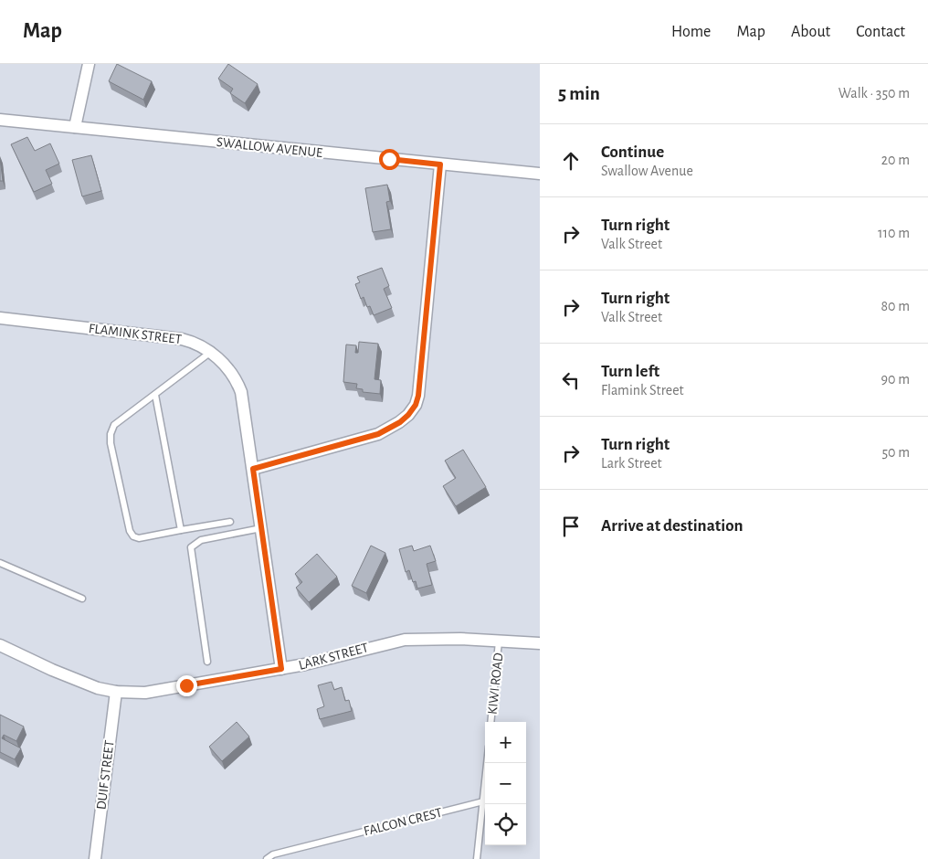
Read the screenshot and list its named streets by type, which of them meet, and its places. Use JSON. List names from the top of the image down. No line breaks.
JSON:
{"streets":{"street":["SWALLOW AVENUE","FLAMINK STREET","LARK STREET","DUIF STREET"],"lane":["KIWI ROAD","FALCON CREST"]},"crossings":[["FLAMINK STREET","LARK STREET"],["LARK STREET","KIWI ROAD"],["LARK STREET","DUIF STREET"]],"page":{"header":"Map","nav":["Home","Map","About","Contact"],"heading":["5 min","Walk · 350 m"],"list":[["Continue","Swallow Avenue","20 m"],["Turn right","Valk Street","110 m"],["Turn right","Valk Street","80 m"],["Turn left","Flamink Street","90 m"],["Turn right","Lark Street","50 m"],"Arrive at destination"],"map_buttons":["+","−"]}}
